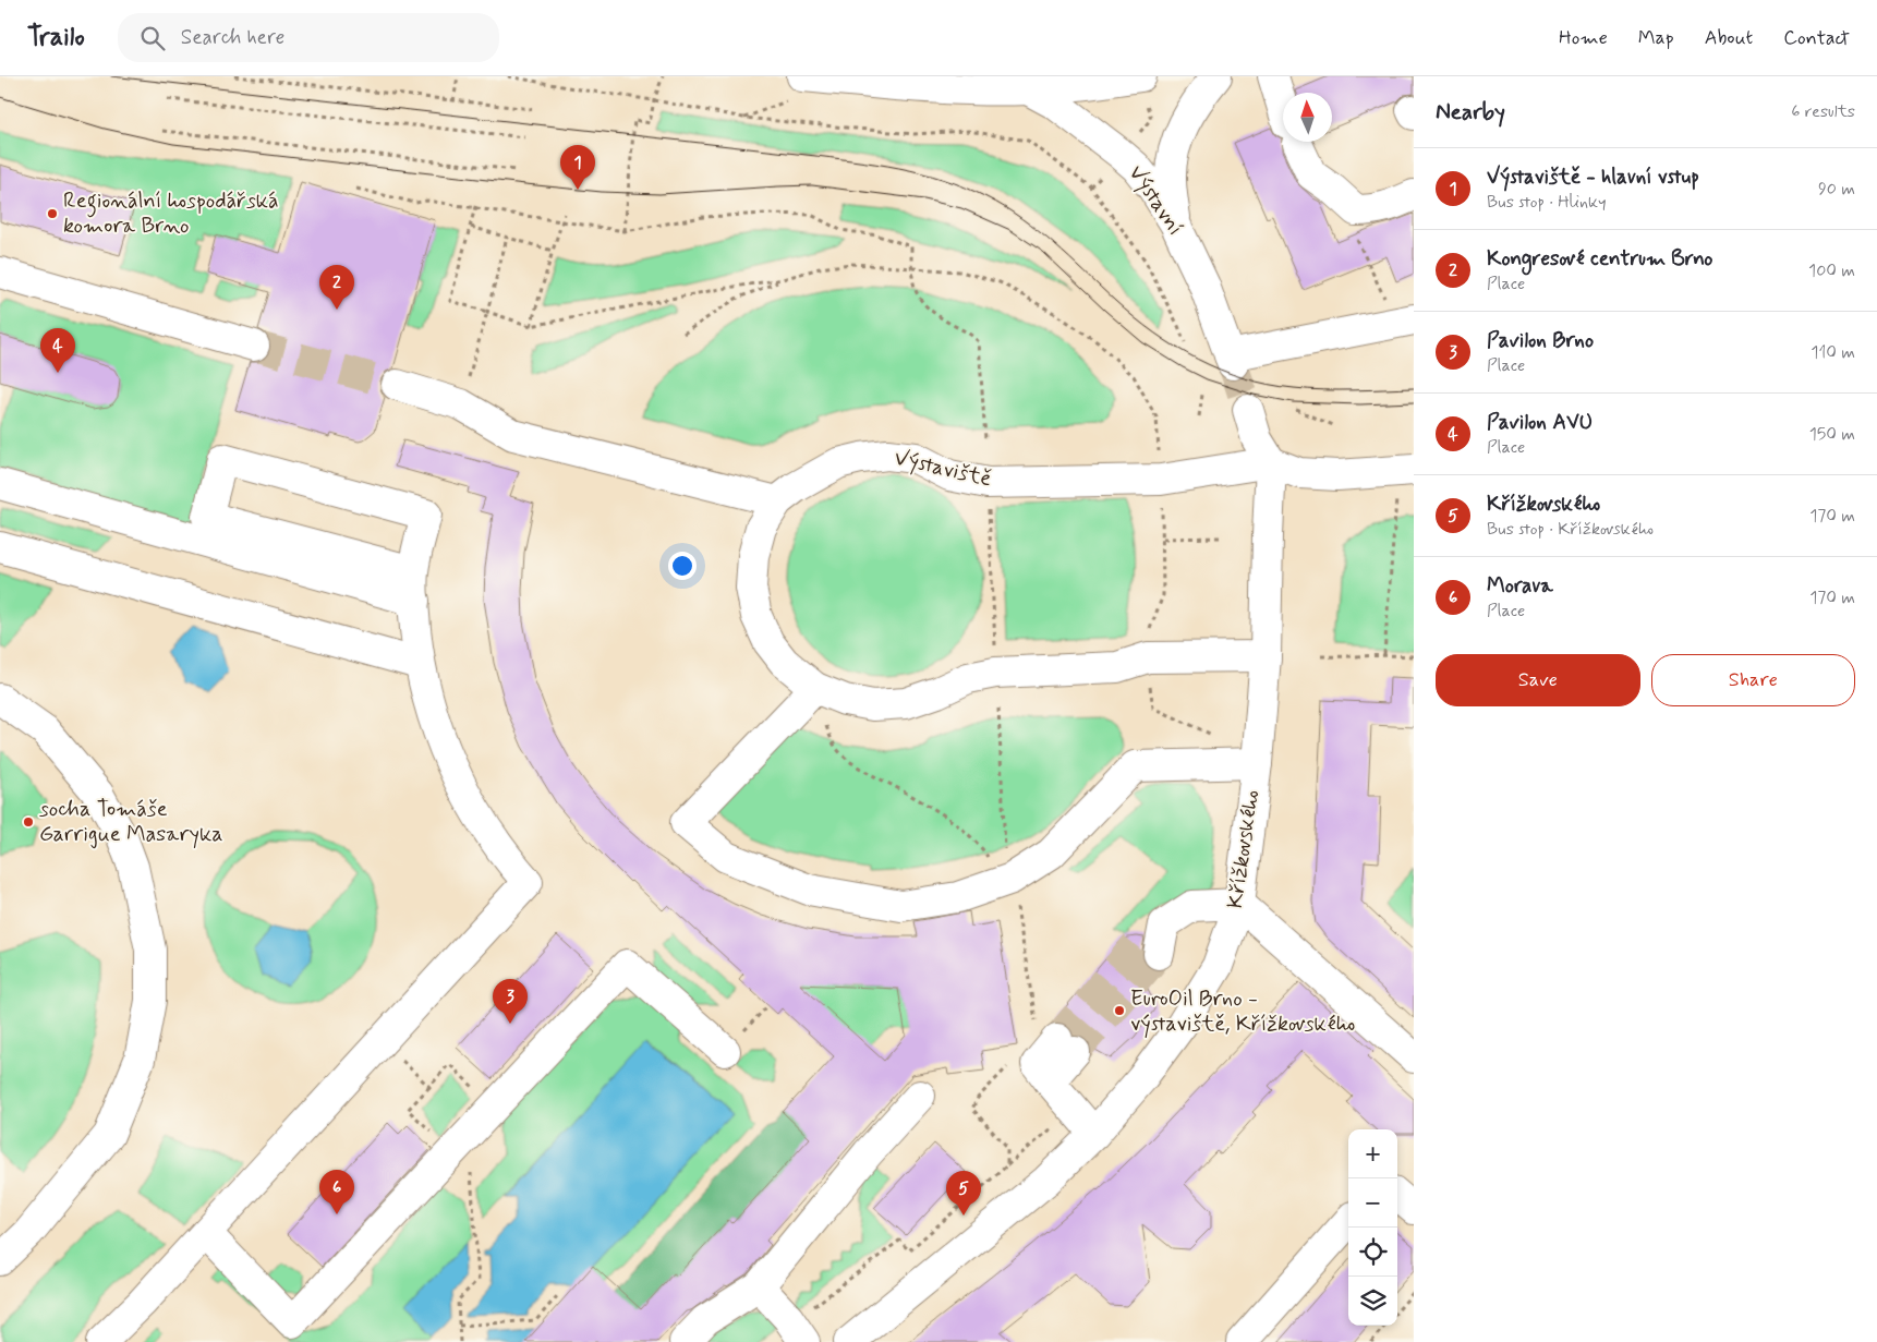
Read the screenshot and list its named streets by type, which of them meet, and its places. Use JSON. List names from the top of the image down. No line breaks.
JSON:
{"streets":{"street":["Výstavní","Výstaviště","Křížkovského"]},"crossings":[["Výstaviště","Křížkovského"]],"places":["Regionální hospodářská komora Brno","socha Tomáše Garrigue Masaryka","EuroOil Brno - výstaviště, Křížkovského"],"north":"top","page":{"header":"Trailo","search":"Search here","nav":["Home","Map","About","Contact"],"heading":["Nearby","6 results"],"pins":["1","2","4","3","6","5"],"list":[{"mark":"1","name":"Výstaviště - hlavní vstup","note":"Bus stop · Hlinky","value":"90 m"},{"mark":"2","name":"Kongresové centrum Brno","note":"Place","value":"100 m"},{"mark":"3","name":"Pavilon Brno","note":"Place","value":"110 m"},{"mark":"4","name":"Pavilon AVU","note":"Place","value":"150 m"},{"mark":"5","name":"Křížkovského","note":"Bus stop · Křížkovského","value":"170 m"},{"mark":"6","name":"Morava","note":"Place","value":"170 m"}],"buttons":["Save","Share"],"map_buttons":["+","−"]}}
